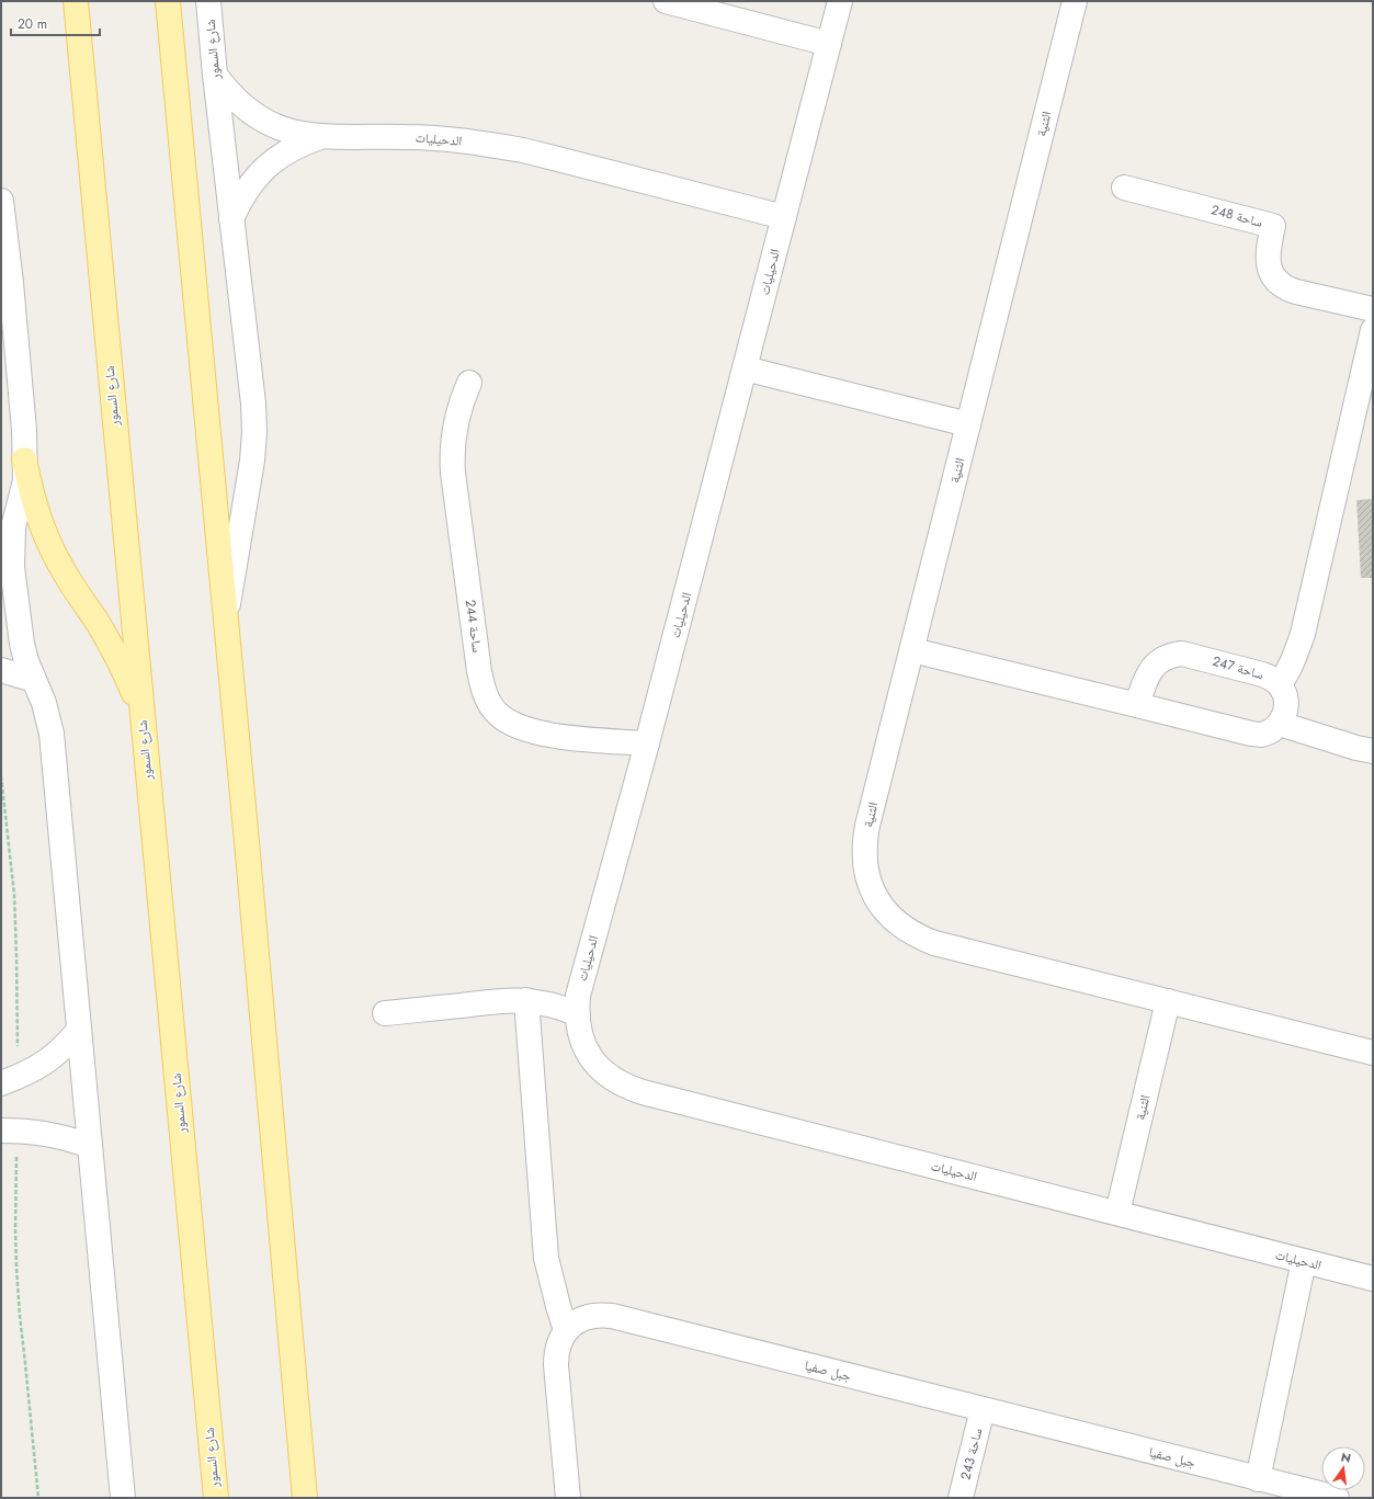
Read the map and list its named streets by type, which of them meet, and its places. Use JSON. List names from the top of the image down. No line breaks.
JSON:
{"streets":{"main road":["شارع السمور"],"street":["الثنية","الدحيليات","ساحة 248","ساحة 244","ساحة 247","جبل صفيا","ساحة 243"]},"crossings":[["شارع السمور","الدحيليات"],["الثنية","الدحيليات"],["الدحيليات","ساحة 244"],["جبل صفيا","ساحة 243"]],"scale_bar":"20 m","north":"top"}
